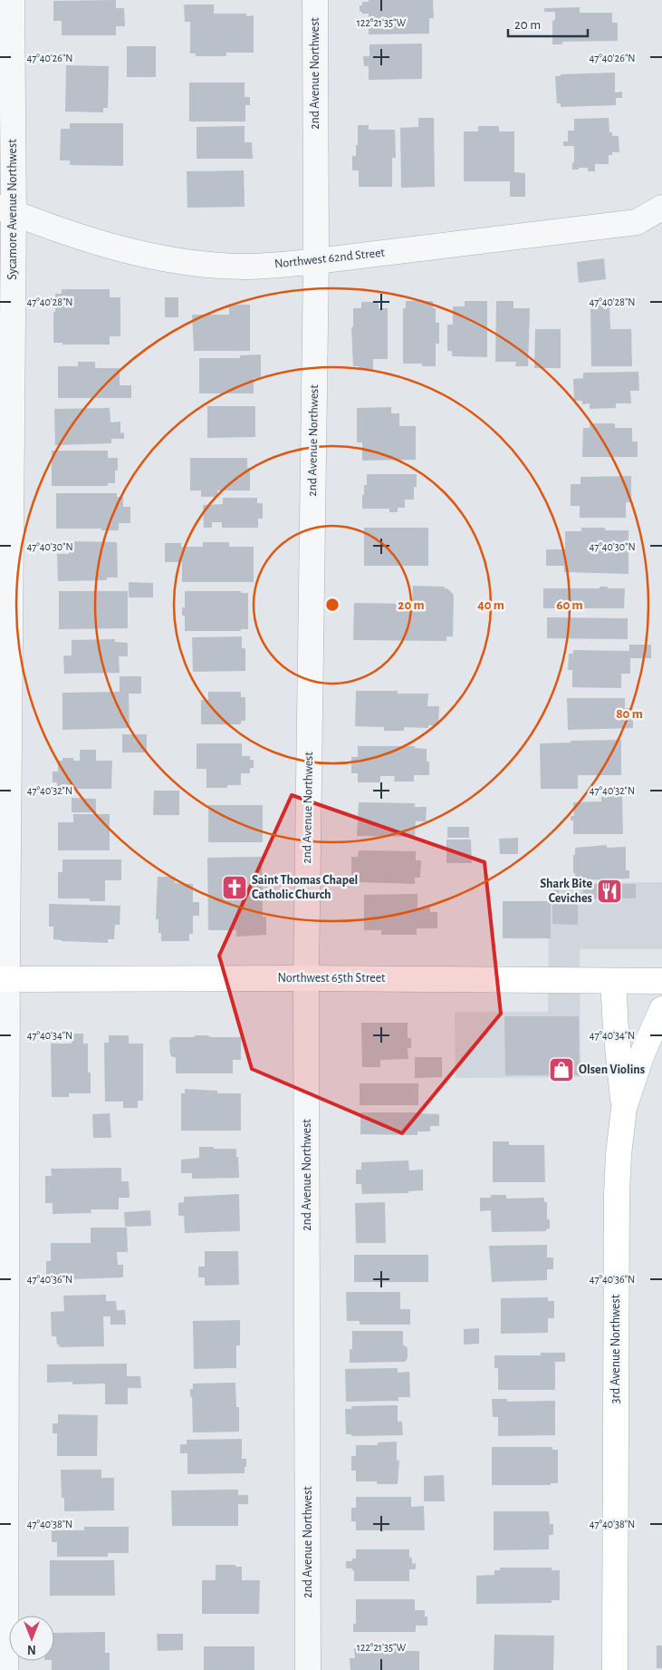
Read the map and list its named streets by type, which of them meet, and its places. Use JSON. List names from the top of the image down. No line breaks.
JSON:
{"streets":{"street":["2nd Avenue Northwest","Sycamore Avenue Northwest","Northwest 62nd Street","Northwest 65th Street","3rd Avenue Northwest"]},"crossings":[["2nd Avenue Northwest","Northwest 62nd Street"],["2nd Avenue Northwest","Northwest 65th Street"],["Sycamore Avenue Northwest","Northwest 62nd Street"],["Sycamore Avenue Northwest","Northwest 65th Street"]],"places":{"church":["Saint Thomas Chapel Catholic Church"],"restaurant":["Shark Bite Ceviches"],"shop":["Olsen Violins"]},"scale_bar":"20 m","north":"bottom","coordinates":["122°21'35\"W","47°40'26\"N","47°40'28\"N","47°40'30\"N","47°40'32\"N","47°40'34\"N","47°40'36\"N","47°40'38\"N"],"rings":["20 m","40 m","60 m","80 m"]}
